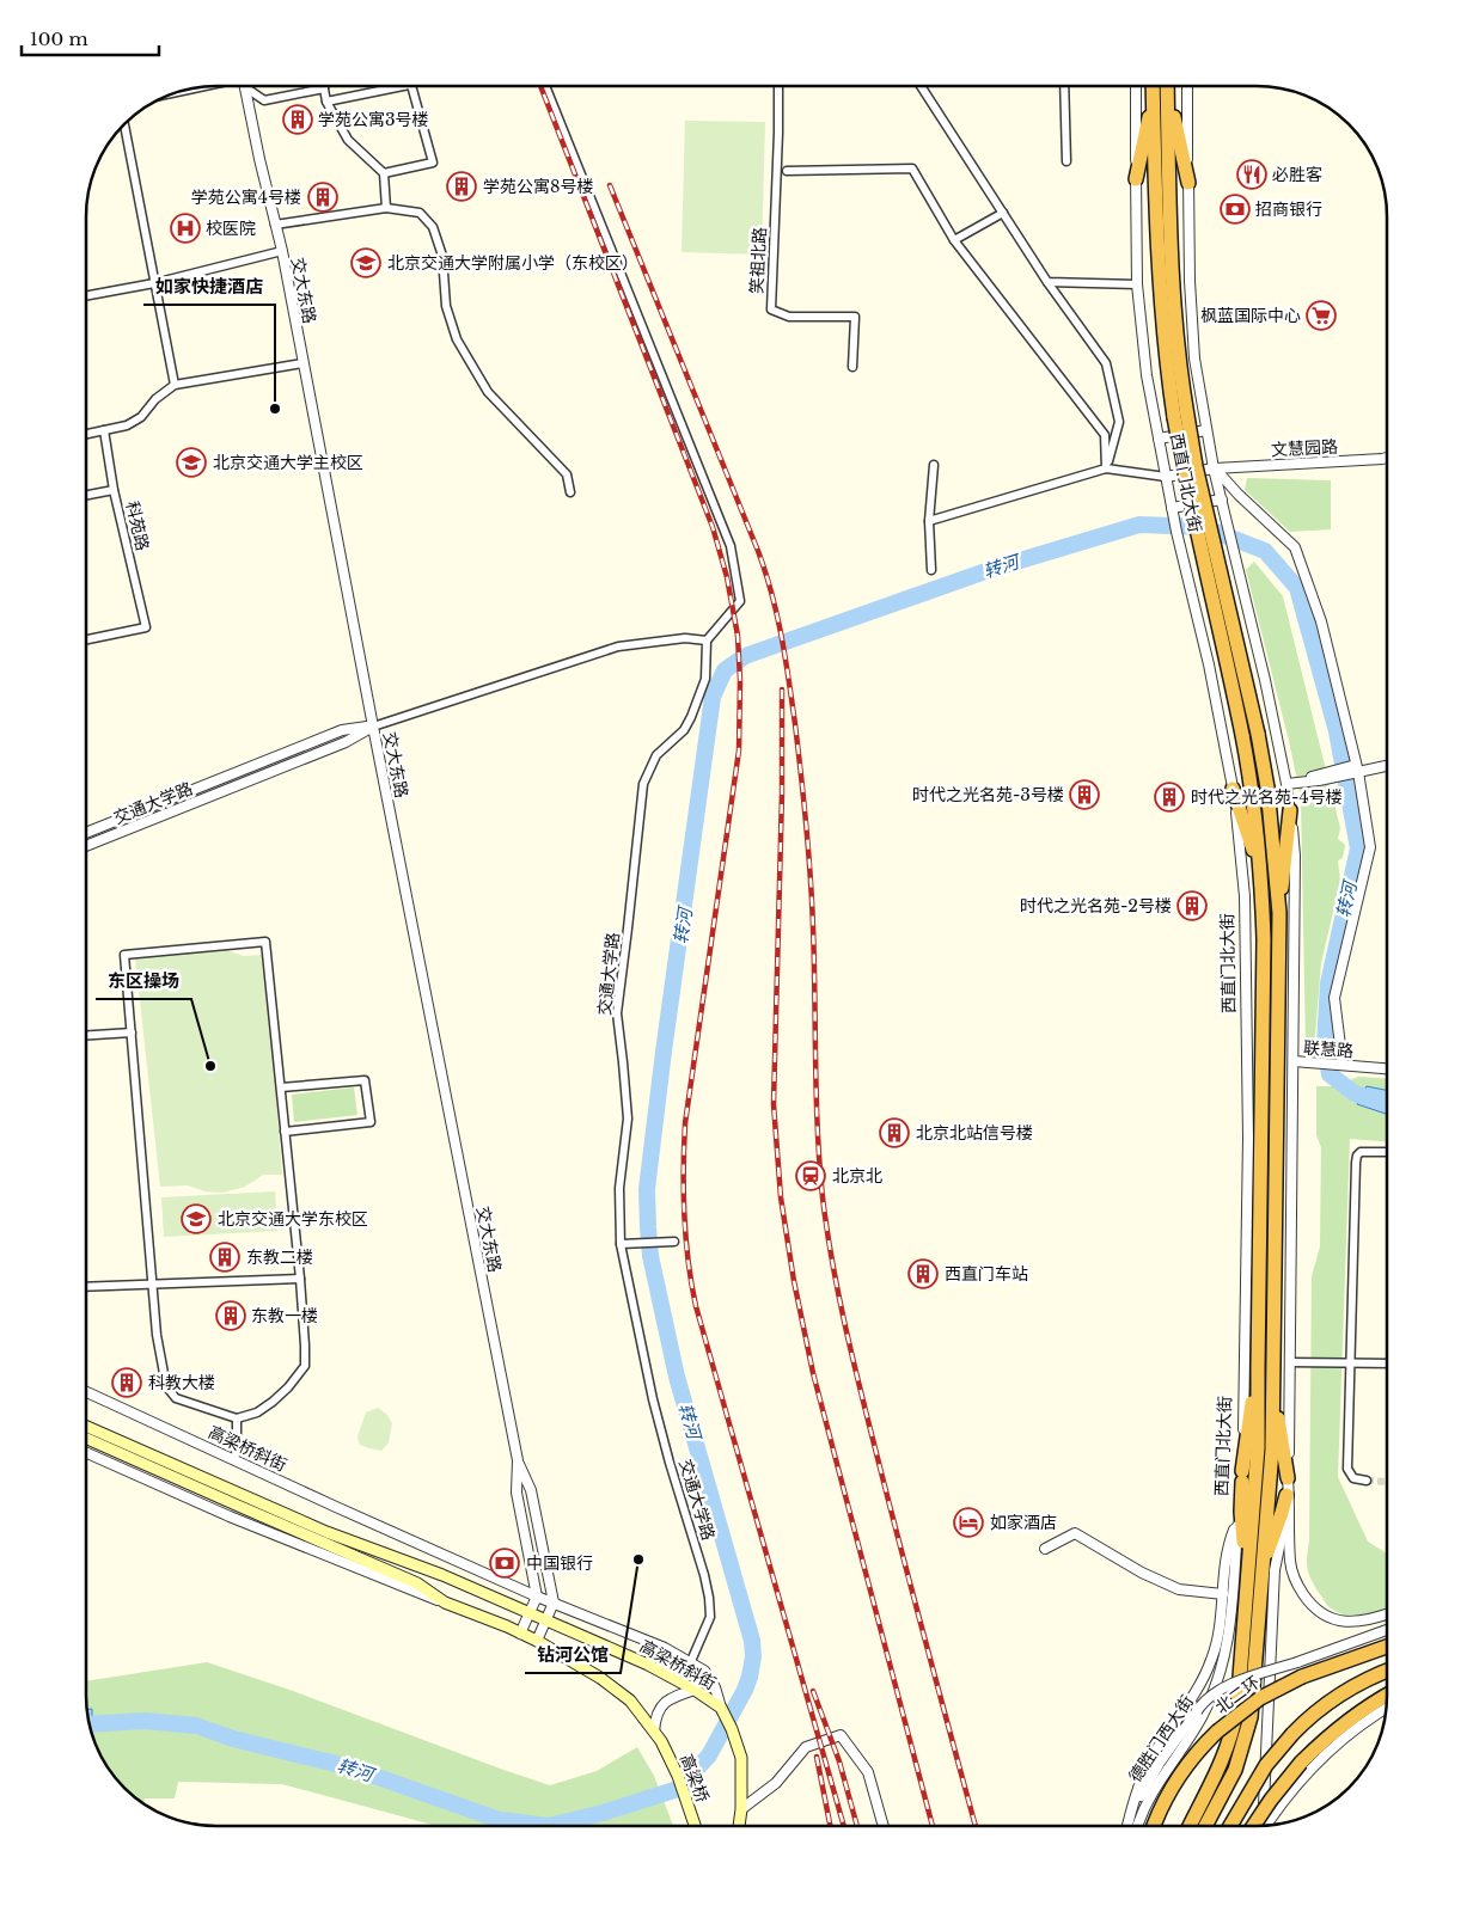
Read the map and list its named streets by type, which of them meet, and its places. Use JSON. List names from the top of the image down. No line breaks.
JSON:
{"streets":{"highway":["西直门北大街","北二环"],"main road":["高梁桥斜街","高梁桥"],"street":["笑祖北路","交大东路","文慧园路","科苑路","交通大学路","联慧路","德胜门西大街"]},"crossings":[["交大东路","交通大学路"],["交大东路","高梁桥斜街"],["文慧园路","西直门北大街"],["西直门北大街","联慧路"],["交通大学路","高梁桥斜街"]],"water":["转河"],"places":{"building":["学苑公寓3号楼","学苑公寓8号楼","学苑公寓4号楼","时代之光名苑-3号楼","时代之光名苑-4号楼","时代之光名苑-2号楼","北京北站信号楼","东教二楼","西直门车站","东教一楼","科教大楼"],"restaurant":["必胜客"],"bank":["招商银行","中国银行"],"hospital":["校医院"],"school or university":["北京交通大学附属小学（东校区）","北京交通大学主校区","北京交通大学东校区"],"supermarket":["枫蓝国际中心"],"other":["如家快捷酒店","东区操场","钻河公馆"],"station":["北京北"],"hotel":["如家酒店"]},"scale_bar":"100 m"}
